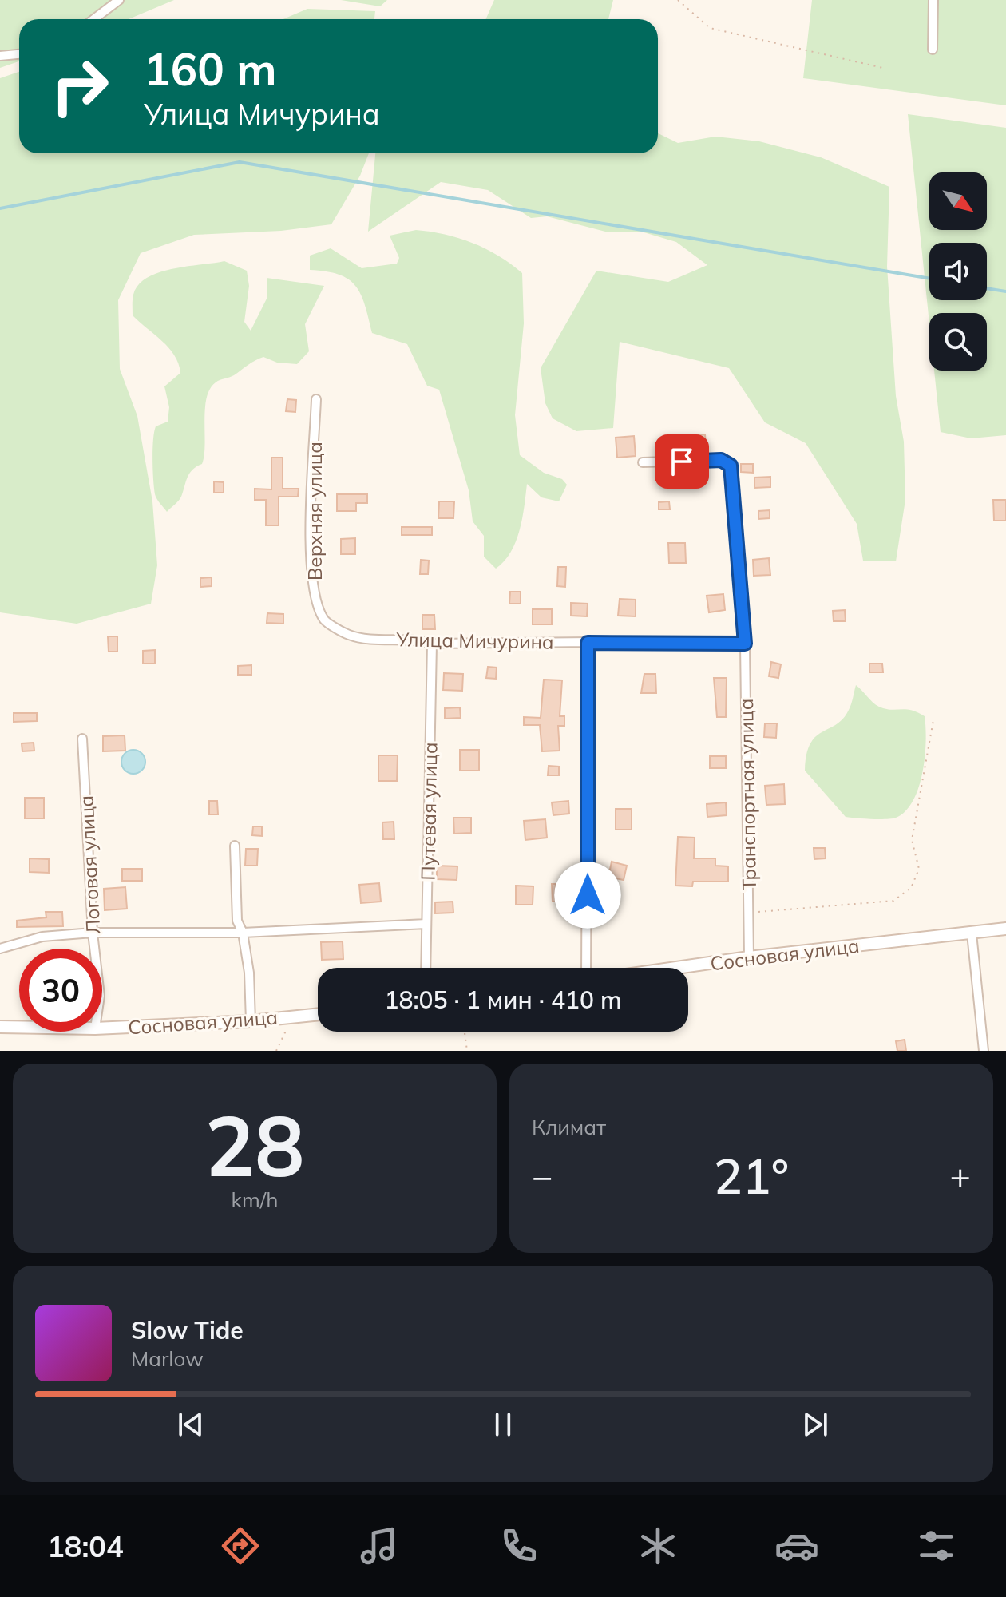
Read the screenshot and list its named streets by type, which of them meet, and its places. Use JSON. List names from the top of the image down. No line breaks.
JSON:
{"streets":{"street":["Верхняя улица","Улица Мичурина","Транспортная улица","Путевая улица","Логовая улица","Сосновая улица"]},"crossings":[["Верхняя улица","Улица Мичурина"],["Улица Мичурина","Транспортная улица"],["Улица Мичурина","Путевая улица"]],"north":"bottom right","page":{"turn":["160 m","Улица Мичурина"],"limit":"30","trip":"18:05 · 1 мин · 410 m","tile":[["28","km/h"],"Климат"],"heat":["−","21°","+"],"song":["Slow Tide","Marlow"],"tabs":"18:04"}}
